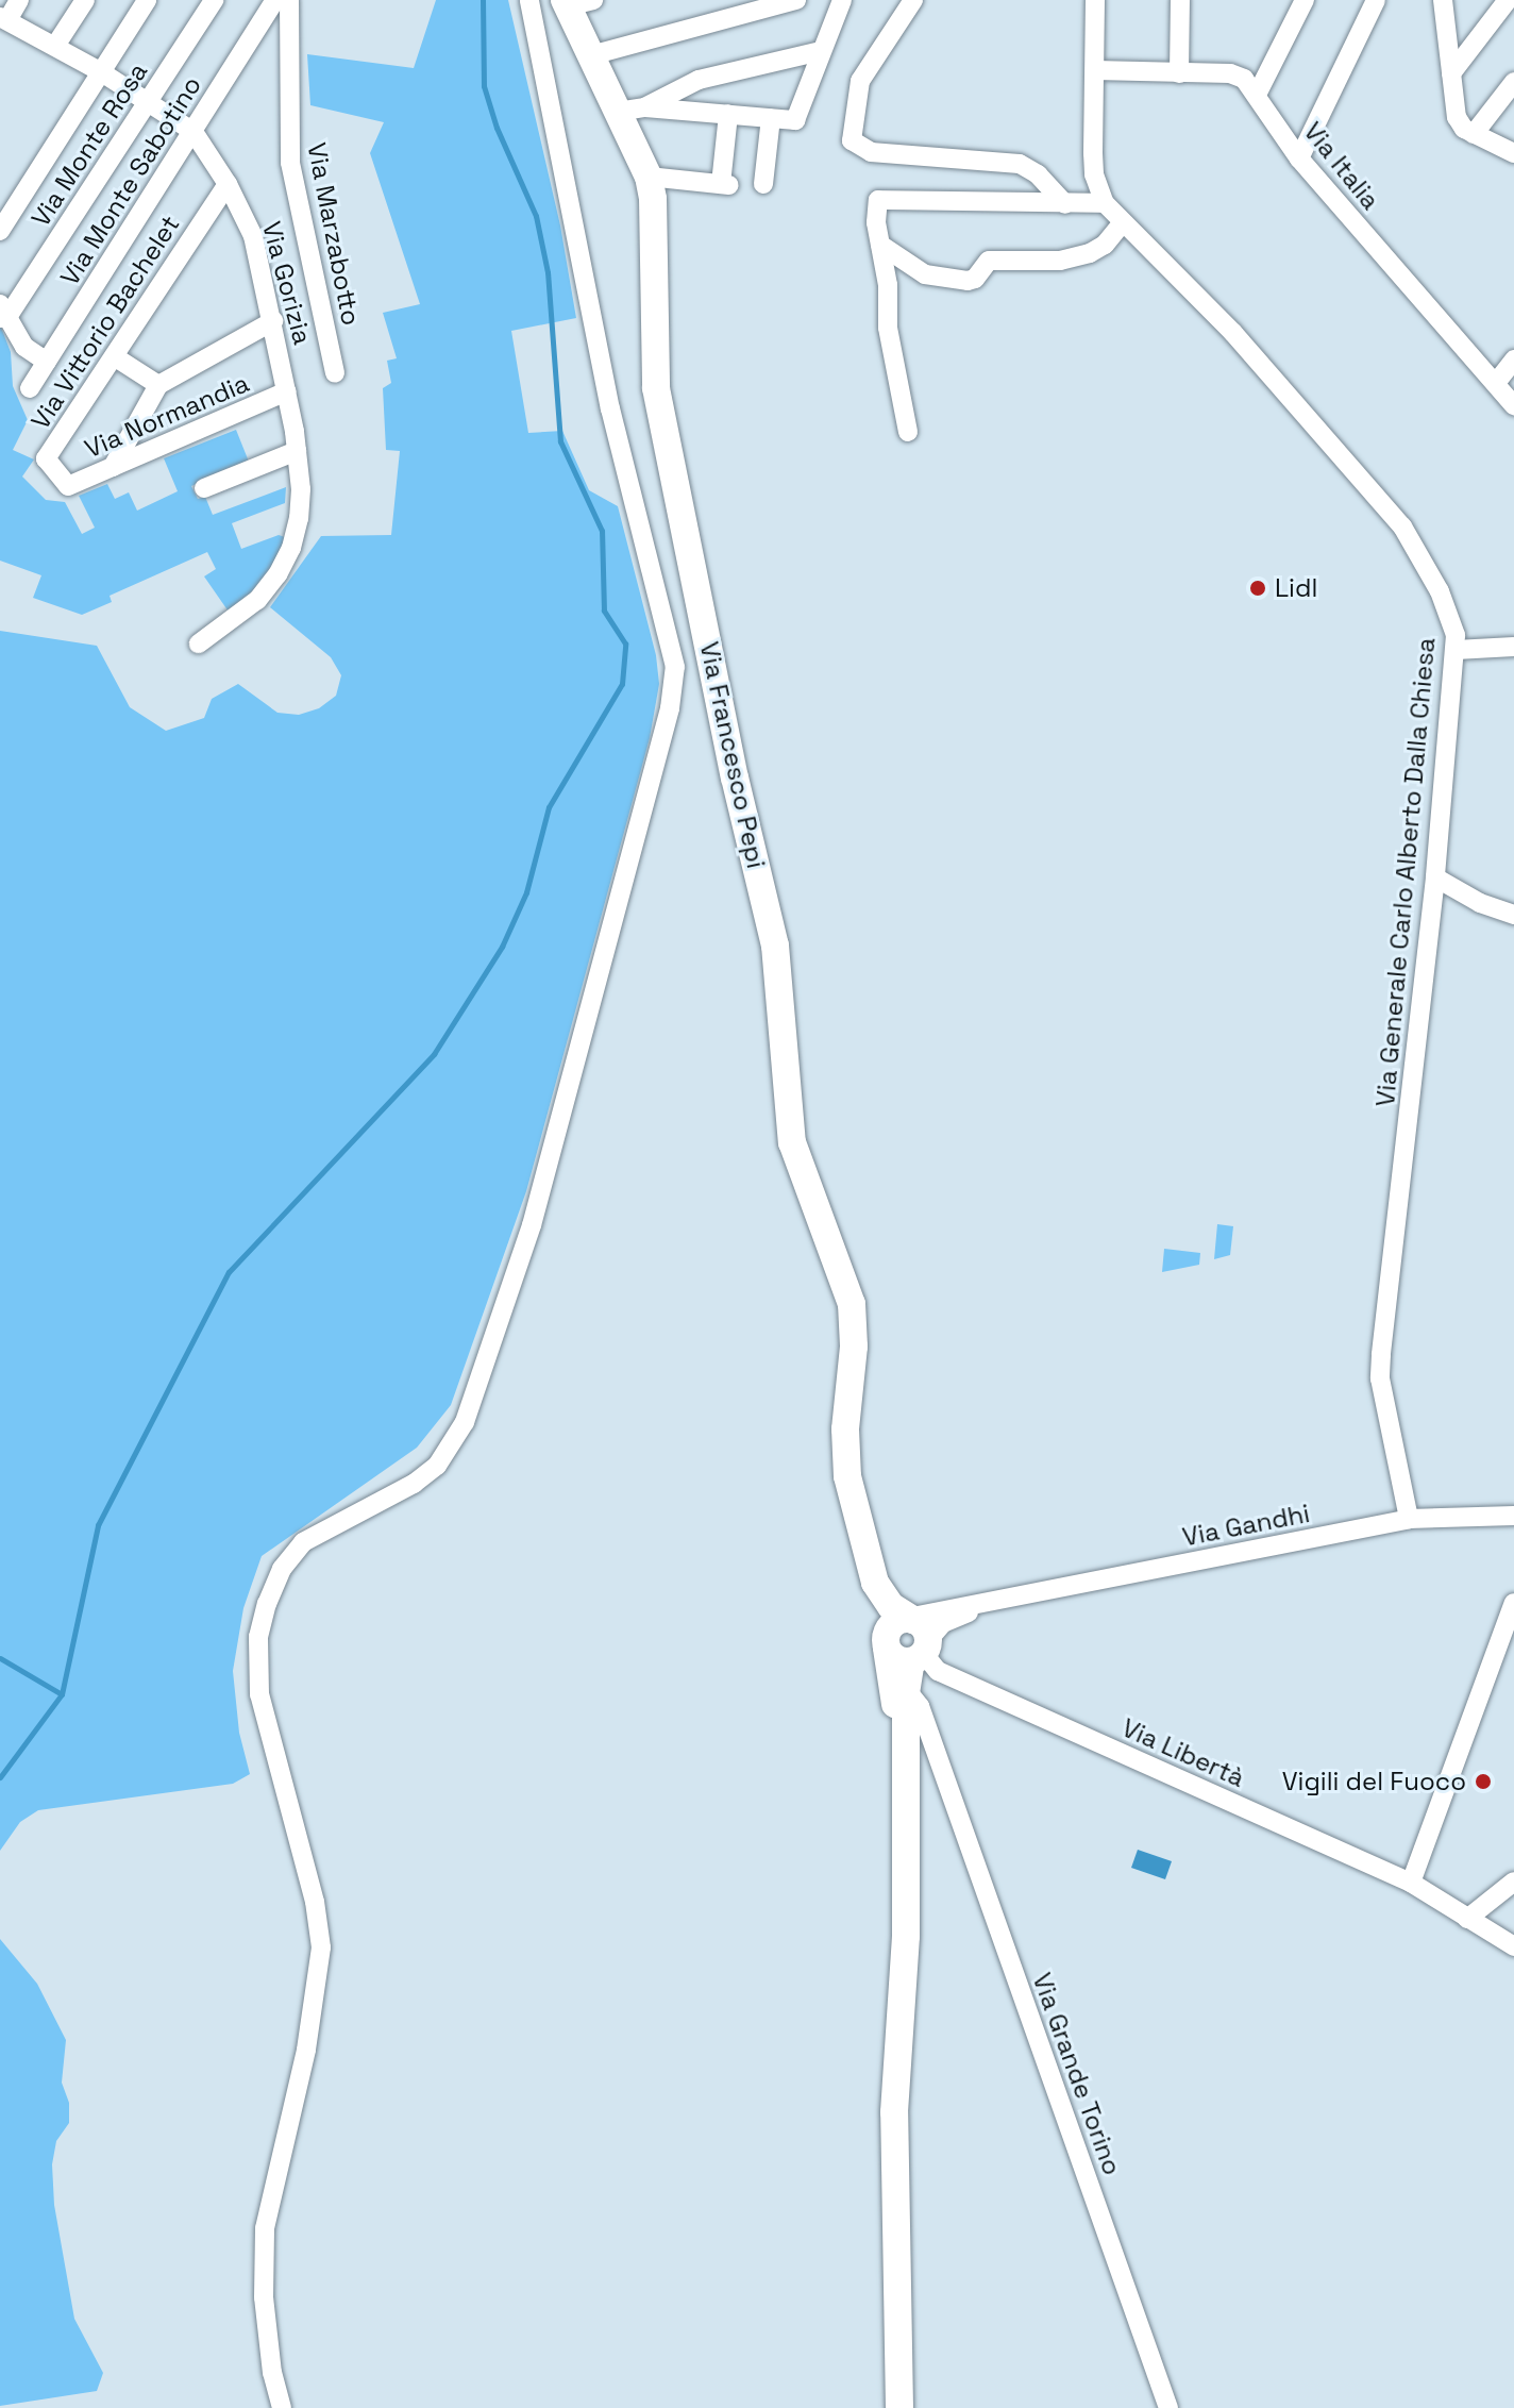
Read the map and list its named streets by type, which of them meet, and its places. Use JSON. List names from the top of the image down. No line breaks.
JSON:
{"streets":{"main road":["Via Francesco Pepi"],"street":["Via Monte Rosa","Via Italia","Via Monte Sabotino","Via Marzabotto","Via Gorizia","Via Vittorio Bachelet","Via Normandia","Via Generale Carlo Alberto Dalla Chiesa","Via Gandhi","Via Libertà","Via Grande Torino"]},"crossings":[["Via Monte Rosa","Via Gorizia"],["Via Italia","Via Generale Carlo Alberto Dalla Chiesa"],["Via Monte Sabotino","Via Gorizia"],["Via Gorizia","Via Vittorio Bachelet"],["Via Gorizia","Via Normandia"],["Via Vittorio Bachelet","Via Normandia"],["Via Francesco Pepi","Via Libertà"],["Via Francesco Pepi","Via Grande Torino"],["Via Generale Carlo Alberto Dalla Chiesa","Via Gandhi"],["Via Libertà","Via Grande Torino"]],"places":["Lidl","Vigili del Fuoco"]}
